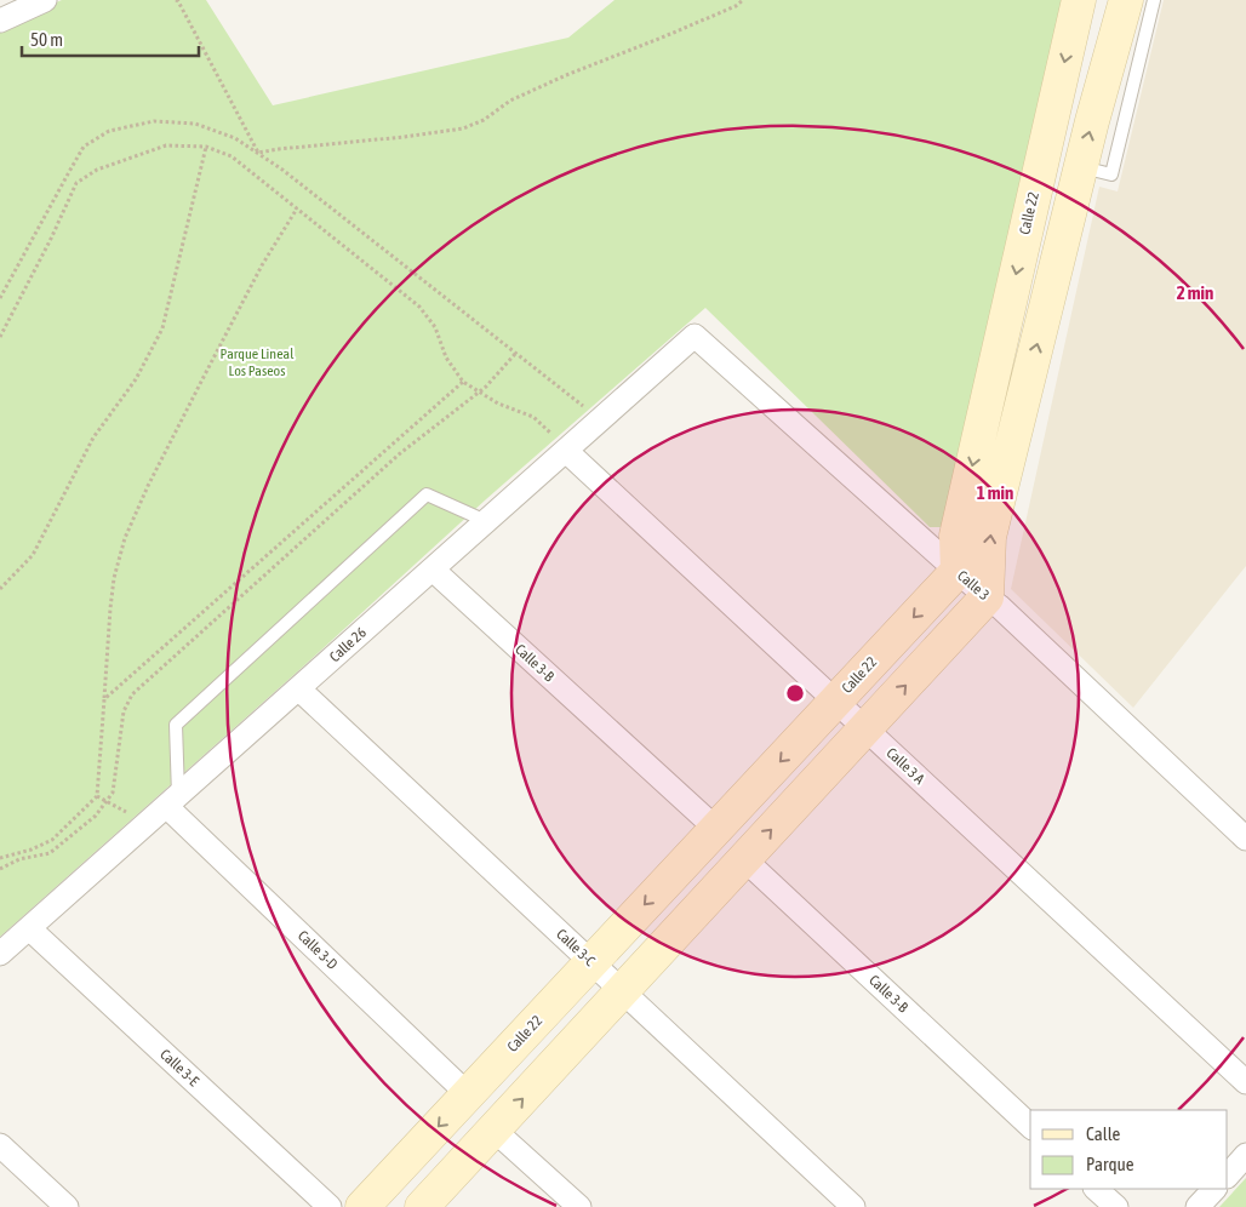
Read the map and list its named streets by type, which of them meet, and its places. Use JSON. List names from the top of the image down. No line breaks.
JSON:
{"streets":{"street":["Calle 22","Calle 3","Calle 26","Calle 3-B","Calle 3 A","Calle 3-C","Calle 3-D","Calle 3-E"]},"crossings":[["Calle 22","Calle 3"],["Calle 22","Calle 3-B"],["Calle 22","Calle 3 A"],["Calle 22","Calle 3-C"],["Calle 22","Calle 3-D"],["Calle 3","Calle 26"],["Calle 26","Calle 3-B"],["Calle 26","Calle 3 A"],["Calle 26","Calle 3-C"],["Calle 26","Calle 3-D"],["Calle 26","Calle 3-E"]],"parks":["Parque Lineal Los Paseos"],"legend":["Calle","Parque"],"scale_bar":"50 m","rings":["2 min","1 min"]}
